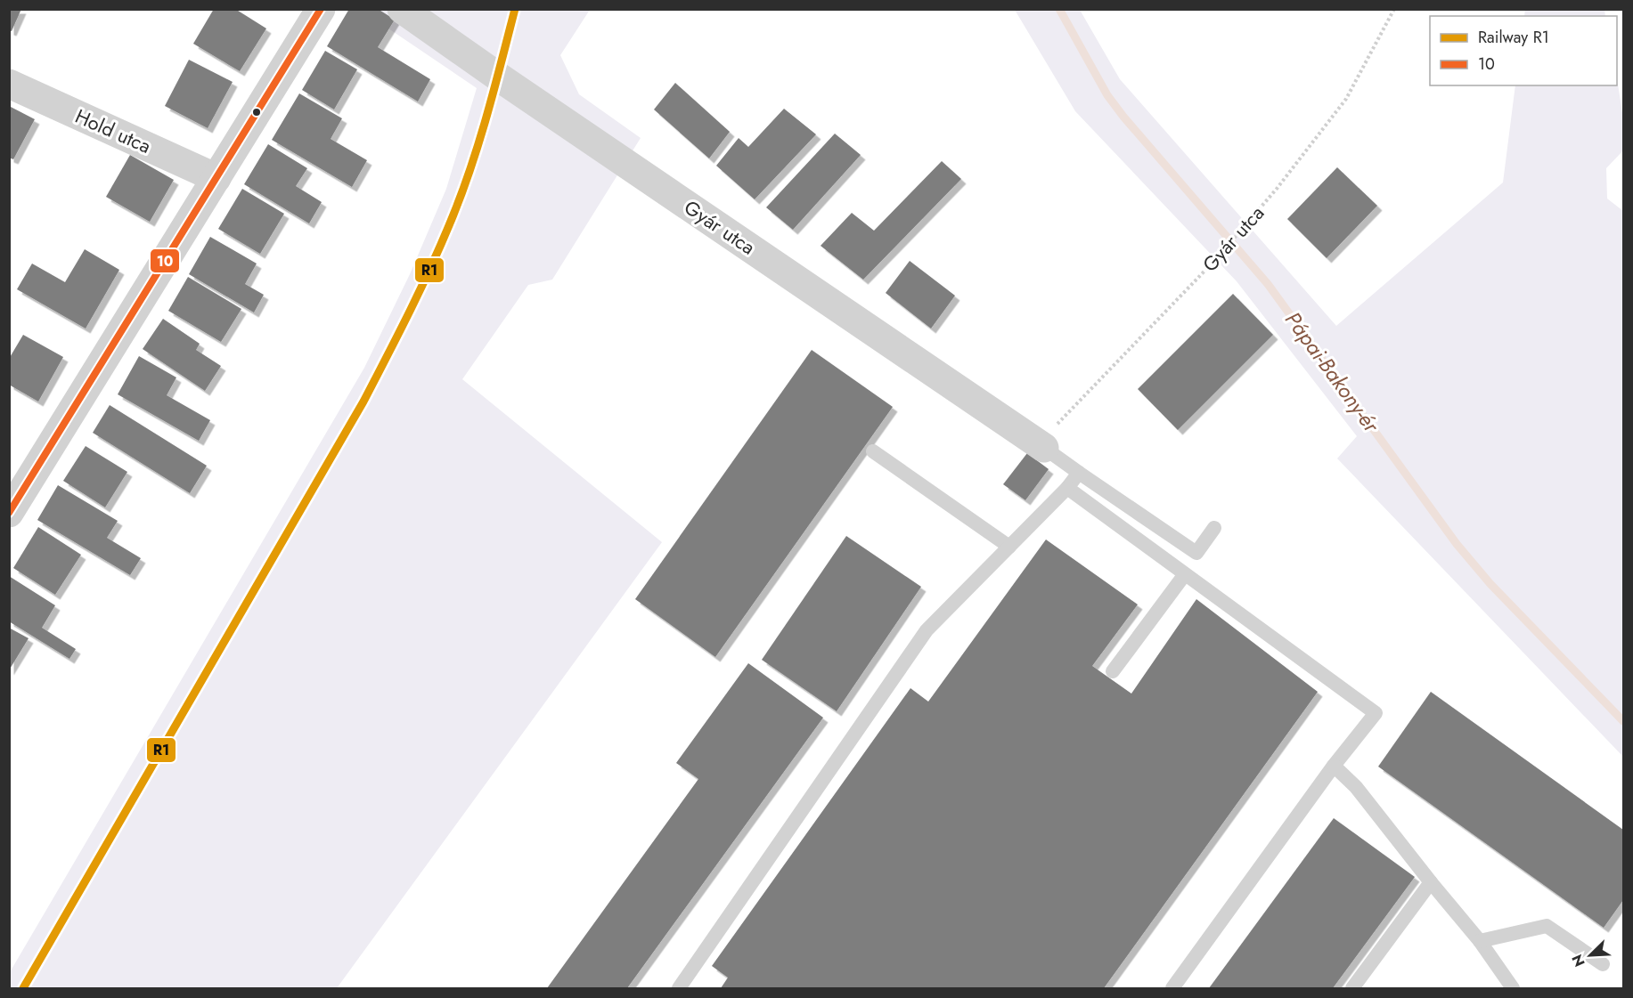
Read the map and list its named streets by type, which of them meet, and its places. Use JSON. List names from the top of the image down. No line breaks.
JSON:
{"streets":{"street":["Hold utca","Gyár utca"]},"water":["Pápai-Bakony-ér"],"lines":["rail line R1","transit line 10"],"legend":["Railway R1","10"],"north":"bottom left"}
